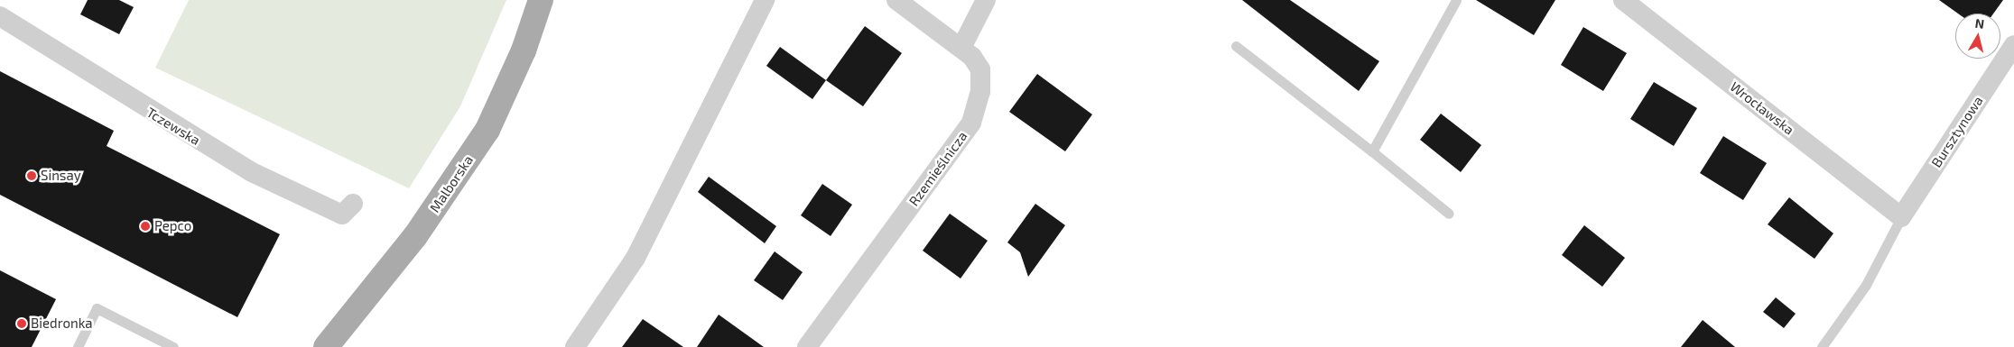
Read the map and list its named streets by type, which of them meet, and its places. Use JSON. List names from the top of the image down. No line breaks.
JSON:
{"streets":{"main road":["Malborska"],"street":["Wrocławska","Tczewska","Bursztynowa","Rzemieślnicza"]},"crossings":[["Wrocławska","Bursztynowa"]],"places":["Sinsay","Pepco","Biedronka"],"north":"top"}
